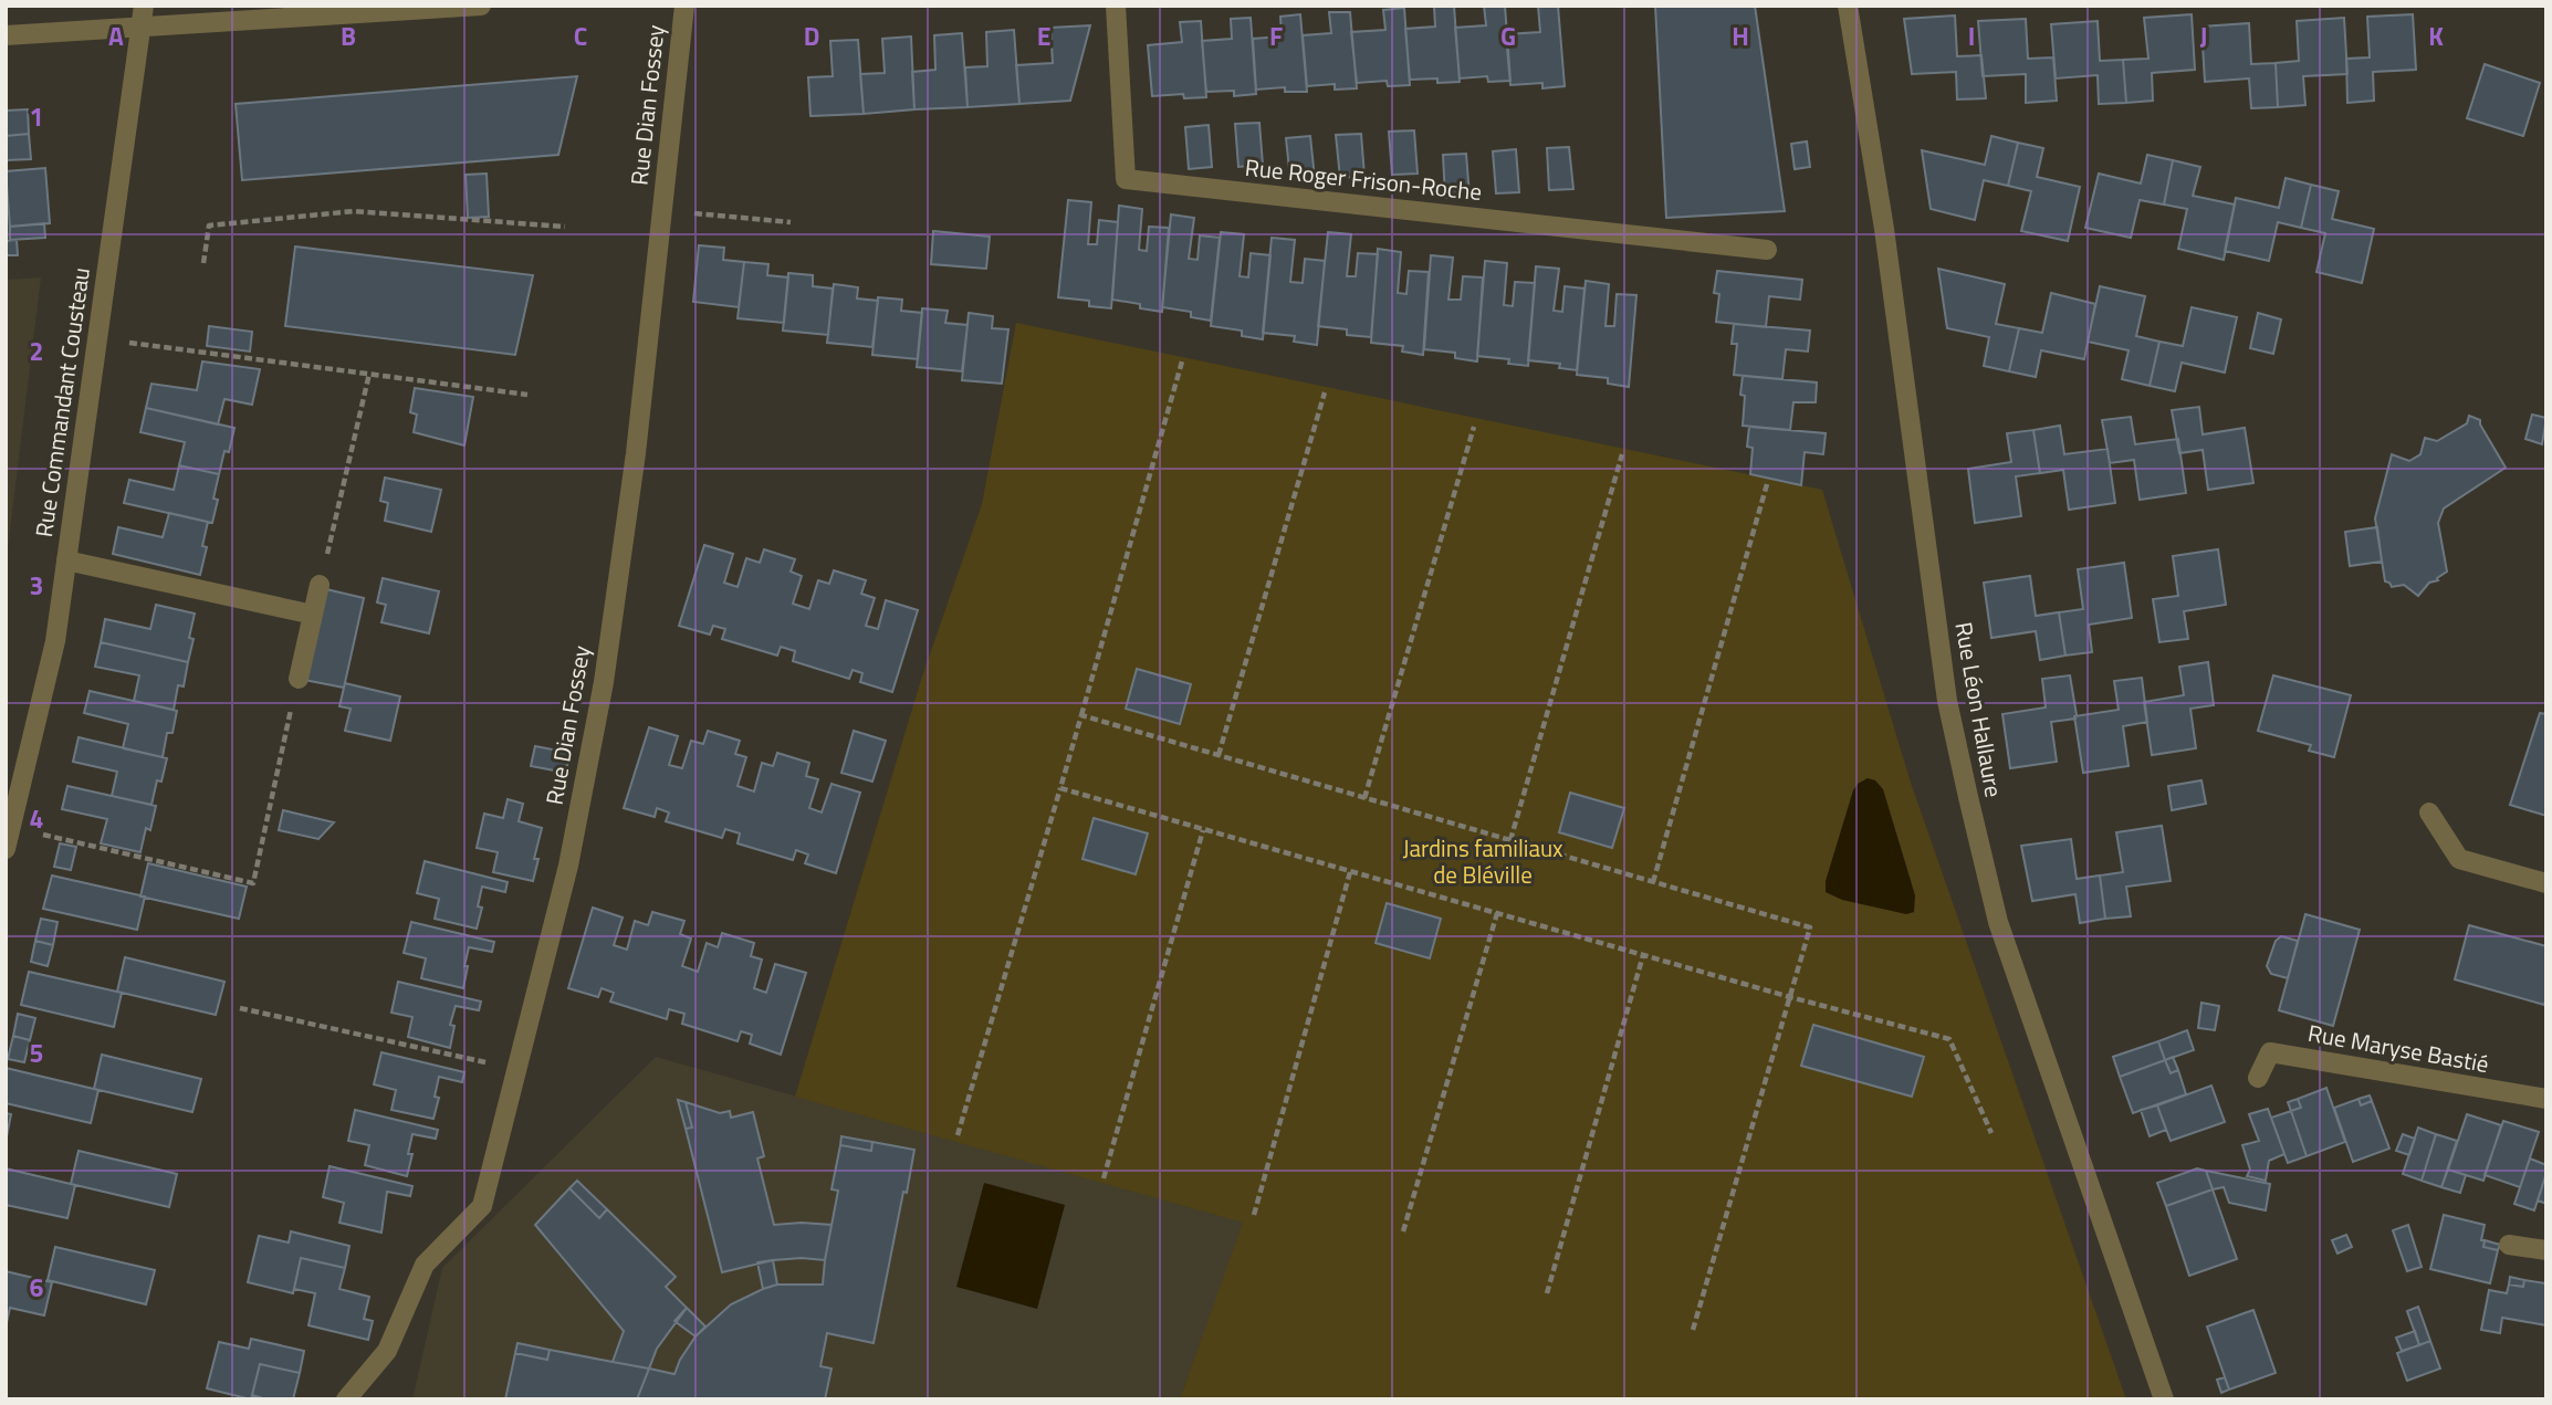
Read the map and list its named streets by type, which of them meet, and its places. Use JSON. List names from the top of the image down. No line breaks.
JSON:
{"streets":{"street":["Rue Dian Fossey","Rue Roger Frison-Roche","Rue Commandant Cousteau","Rue Léon Hallaure","Rue Maryse Bastié"]},"parks":["Jardins familiaux de Bléville"],"grid":{"columns":["A","B","C","D","E","F","G","H","I","J","K"],"rows":["1","2","3","4","5","6"]}}
